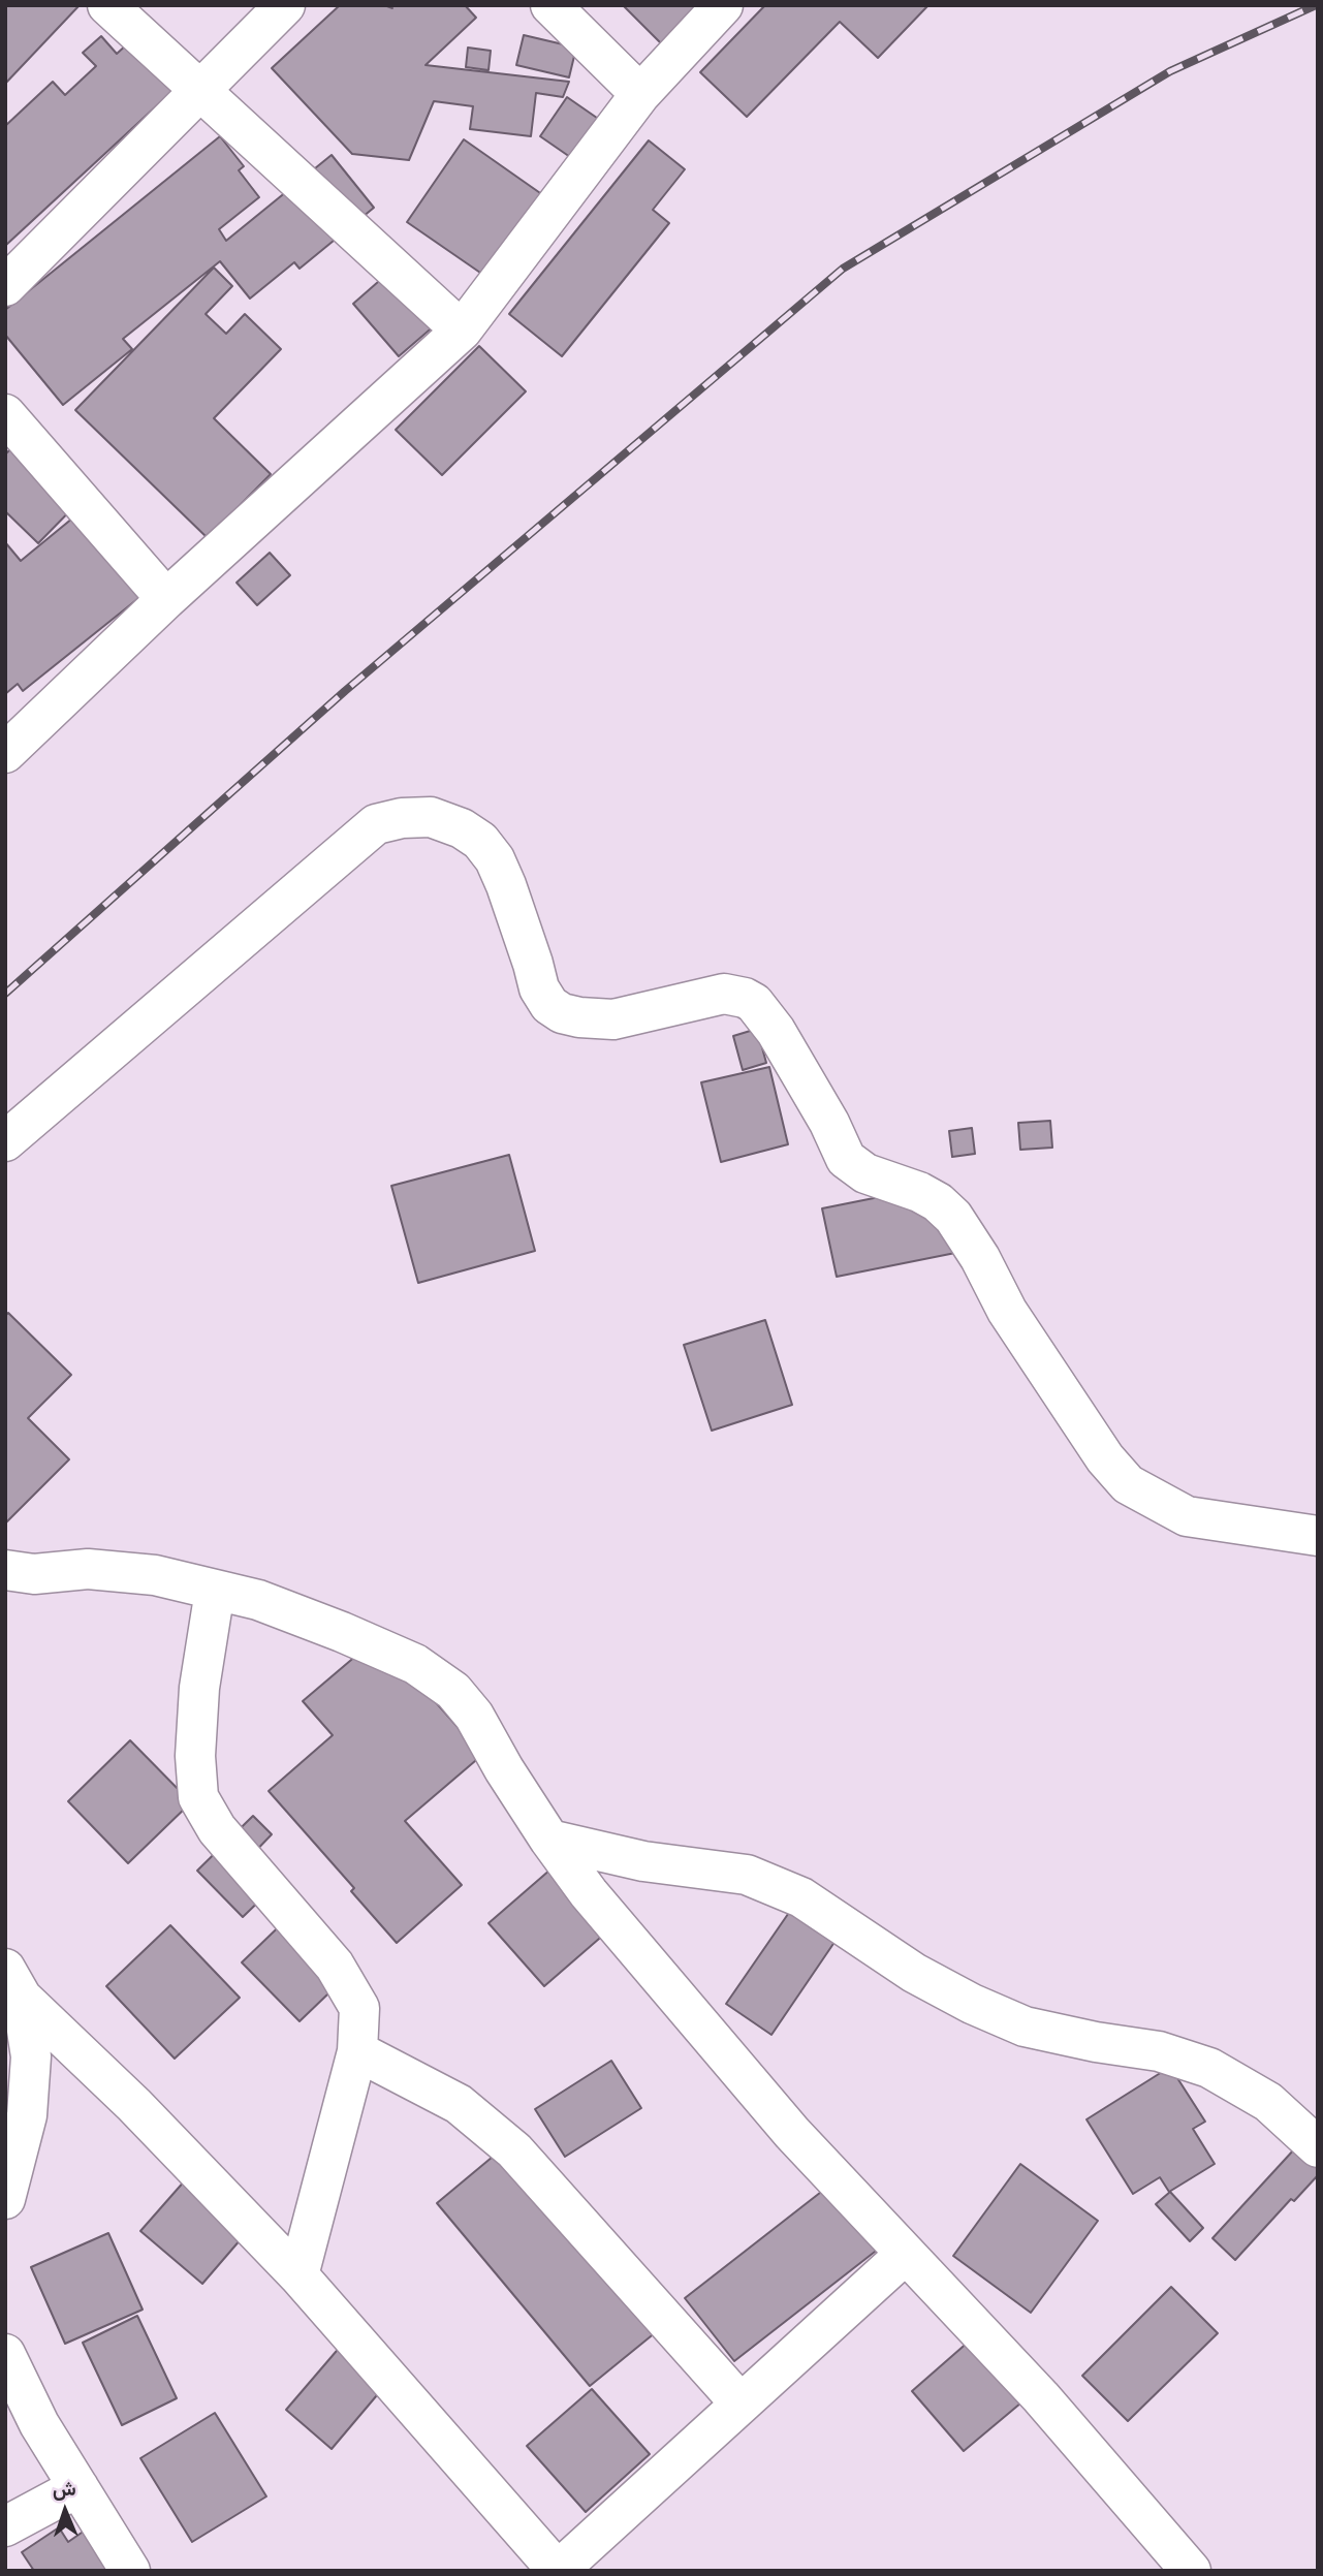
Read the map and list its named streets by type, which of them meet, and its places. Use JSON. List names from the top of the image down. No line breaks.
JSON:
{"north":"top"}
